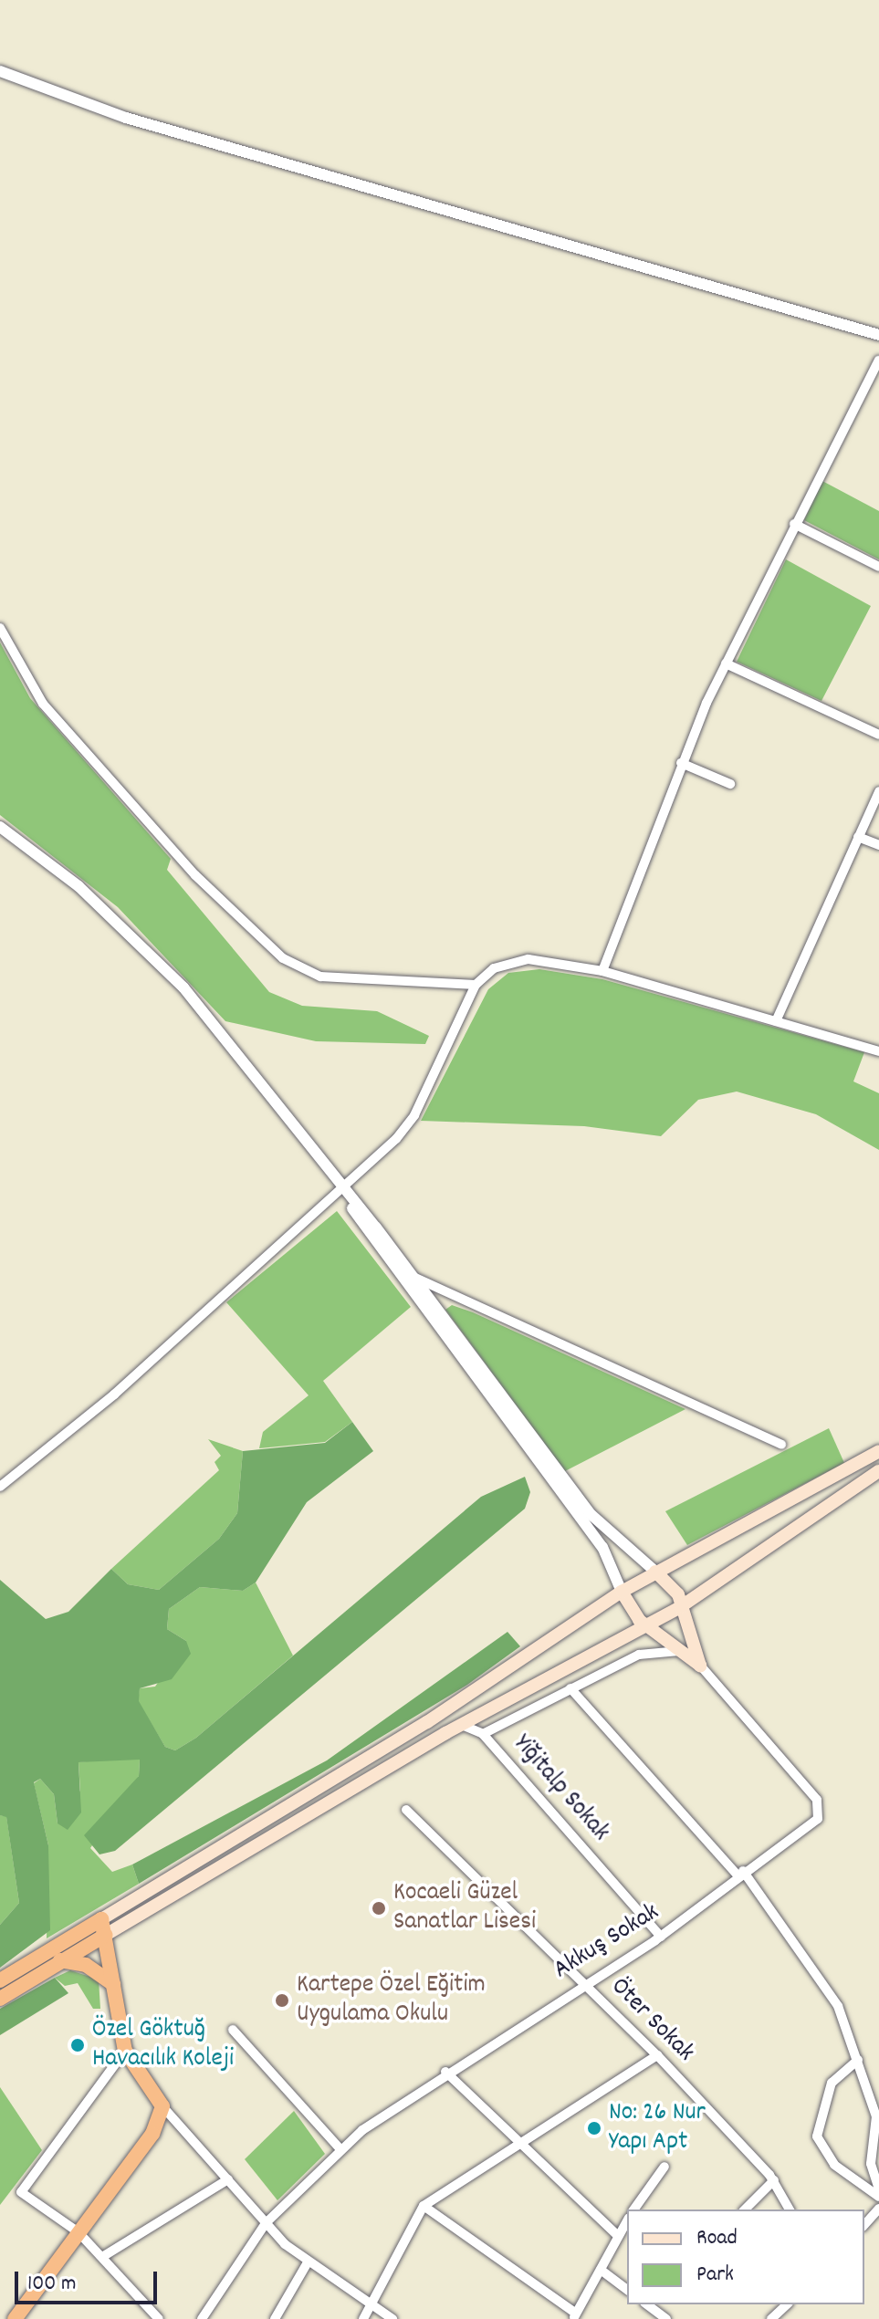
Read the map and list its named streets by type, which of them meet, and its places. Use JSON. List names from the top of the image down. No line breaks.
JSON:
{"streets":{"street":["Yiğitalp Sokak","Akkuş Sokak","Öter Sokak"]},"crossings":[["Yiğitalp Sokak","Akkuş Sokak"],["Akkuş Sokak","Öter Sokak"]],"places":["Kocaeli Güzel Sanatlar Lisesi","Kartepe Özel Eğitim Uygulama Okulu","Özel Göktuğ Havacılık Koleji","No: 26 Nur Yapı Apt"],"legend":["Road","Park"],"scale_bar":"100 m"}
